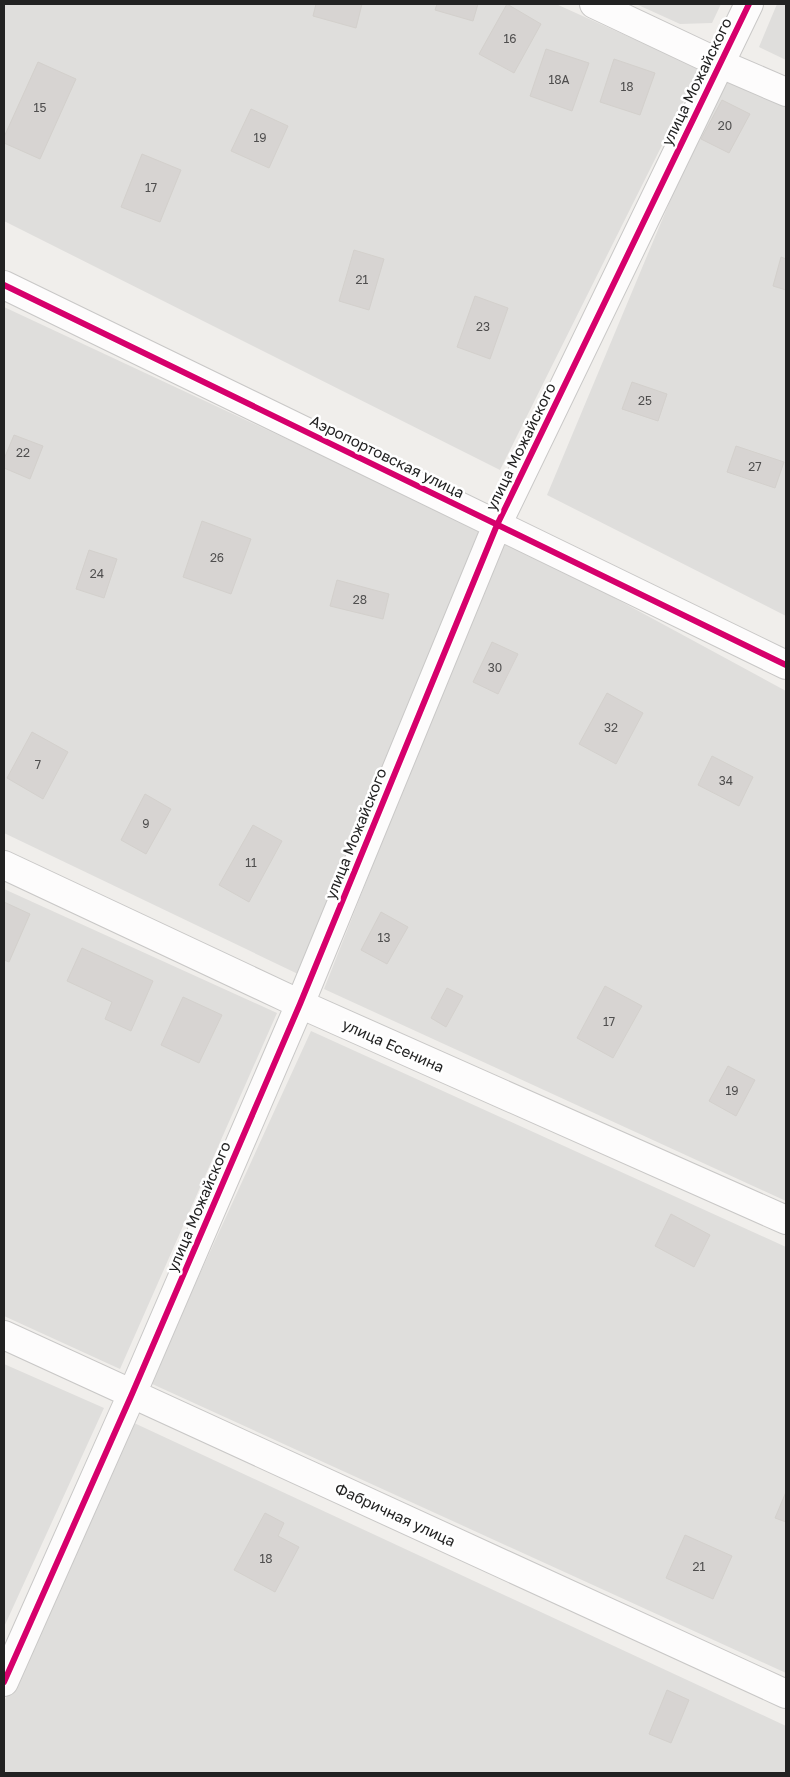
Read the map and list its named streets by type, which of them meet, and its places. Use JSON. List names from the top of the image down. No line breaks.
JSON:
{"streets":{"street":["улица Можайского","Аэропортовская улица","улица Есенина","Фабричная улица"]},"crossings":[["улица Можайского","Аэропортовская улица"],["улица Можайского","улица Есенина"],["улица Можайского","Фабричная улица"]],"house_numbers":["16","18А","18","15","20","19","17","21","23","25","22","27","26","24","28","30","32","7","34","9","11","13","17","19","18","21"]}
